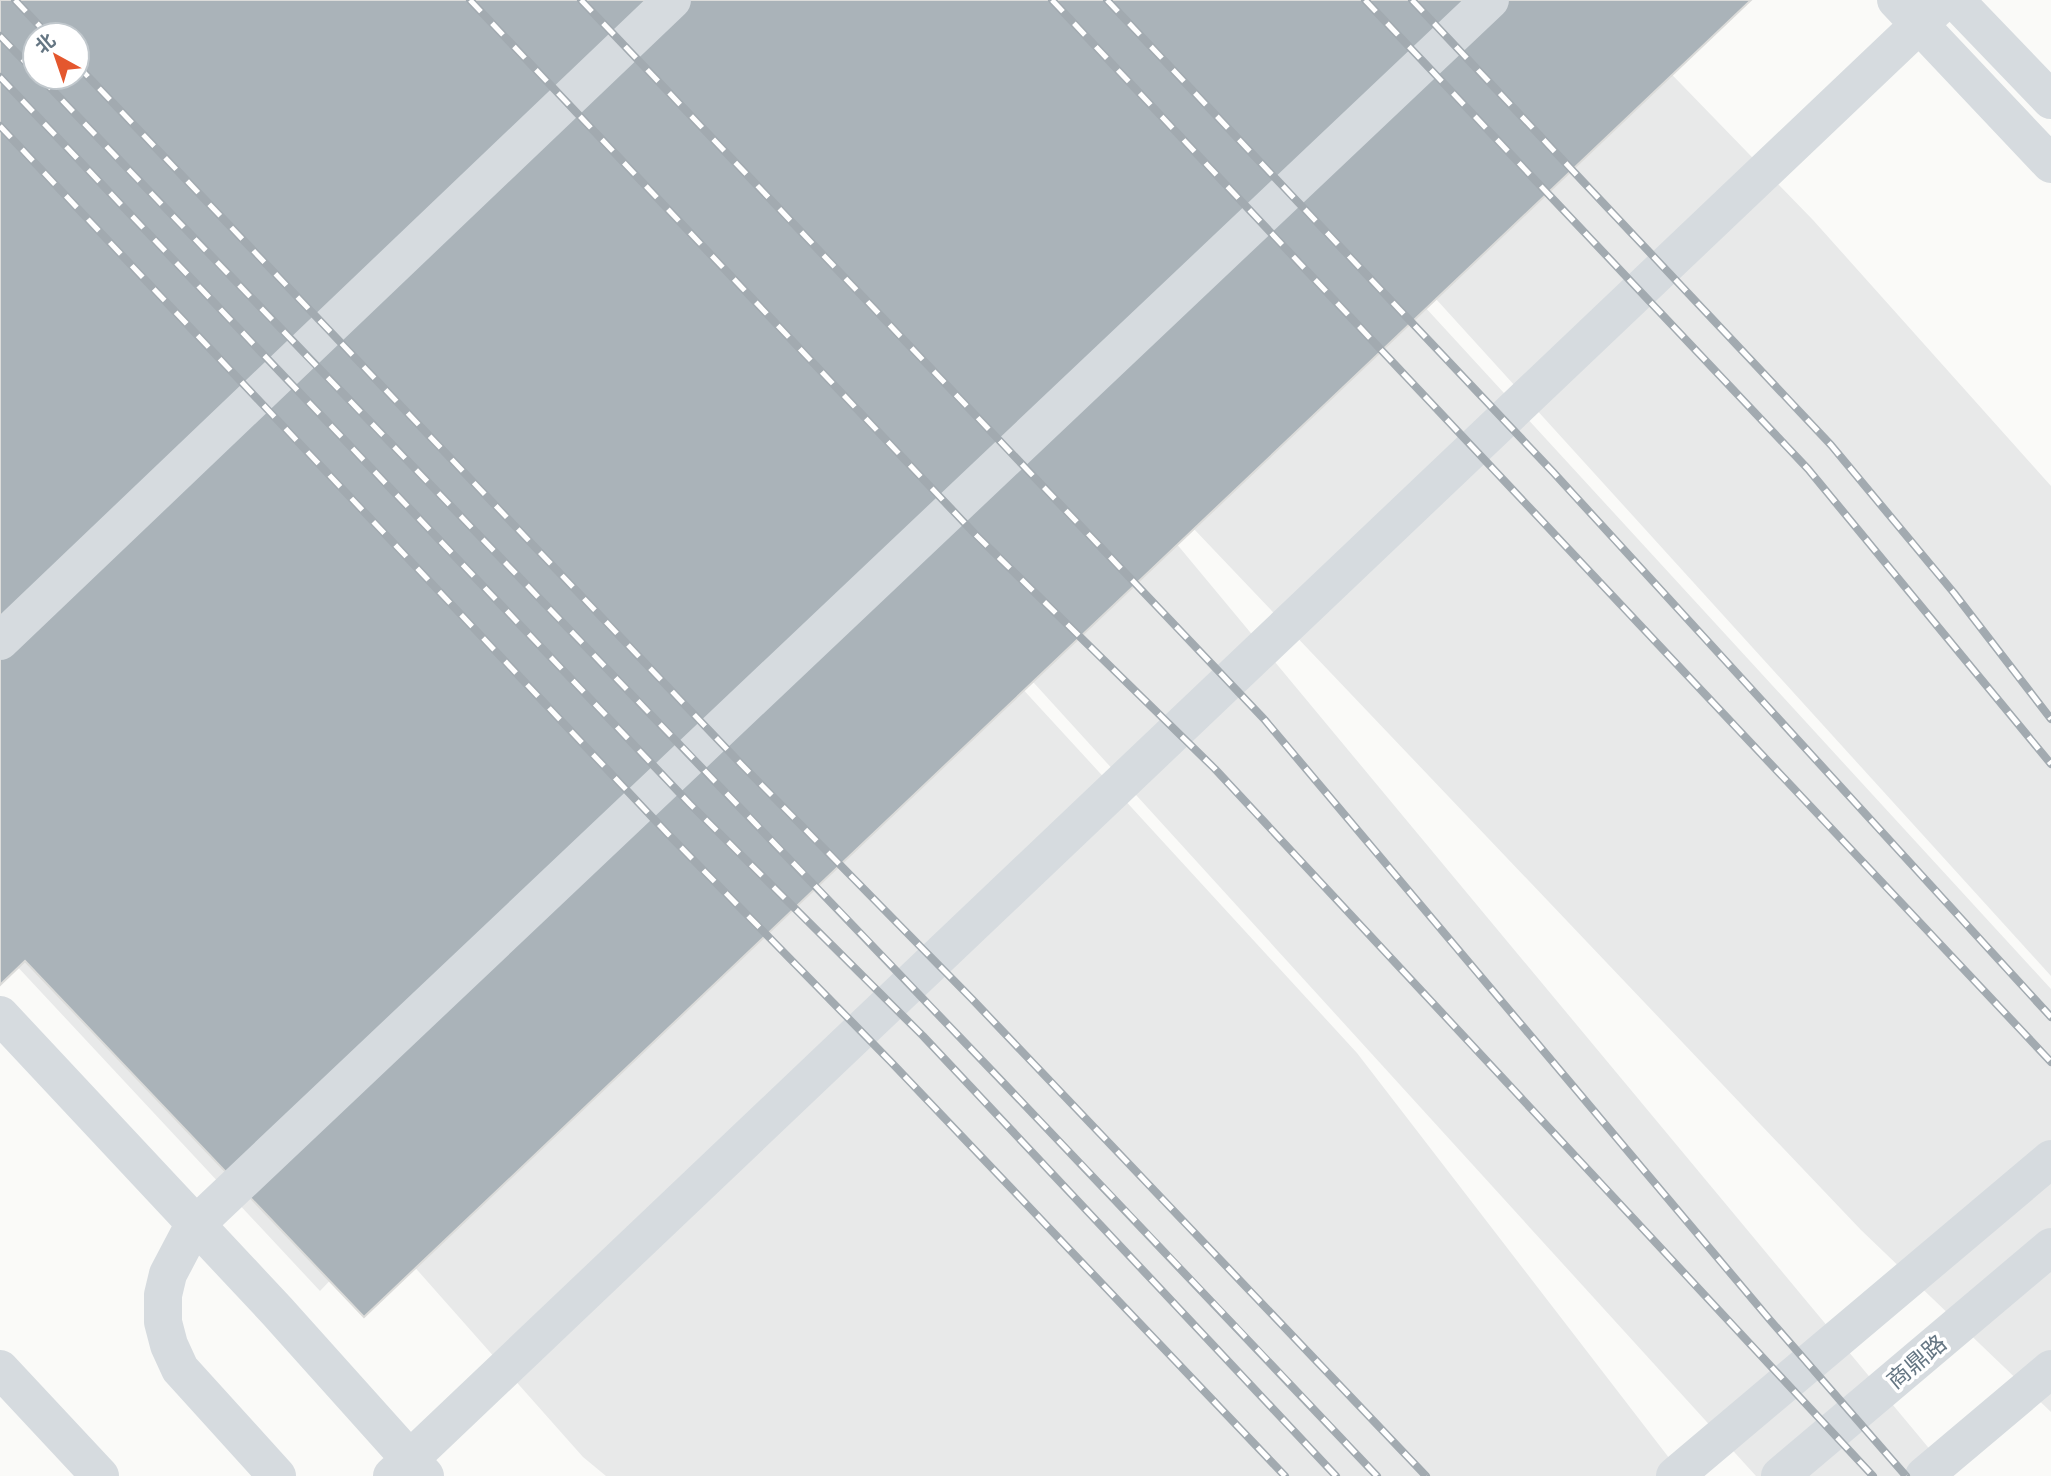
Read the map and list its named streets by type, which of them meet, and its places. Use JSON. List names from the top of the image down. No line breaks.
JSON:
{"streets":{"street":["商鼎路"]},"north":"top left"}
